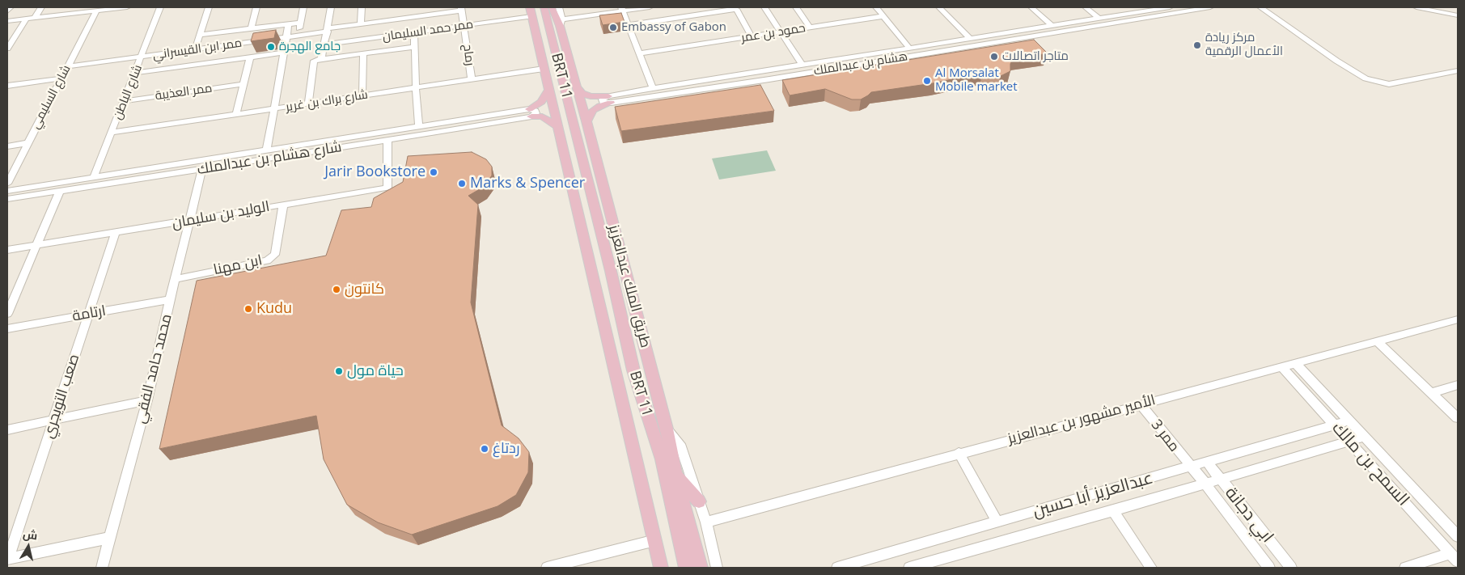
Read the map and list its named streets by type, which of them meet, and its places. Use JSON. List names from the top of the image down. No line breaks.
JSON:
{"streets":{"main road":["BRT 11","طريق الملك عبدالعزيز"],"street":["ممر حمد السليمان","حمود بن عمر","ممر ابن القيسراني","رماح","هشام بن عبدالملك","شارع الباطن","ممر العذيبة","شارع السليمي","شارع براك بن غرير","شارع هشام بن عبدالملك","الوليد بن سليمان","ابن مهنا","ارتامة","محمد حامد الفقي","صعب التويجري","الأمير مشهور بن عبدالعزيز","ممر 3","السمح بن مالك","عبدالعزيز أبا حسين","ابي دجانة"]},"crossings":[["ممر حمد السليمان","رماح"],["ممر ابن القيسراني","رماح"],["ممر ابن القيسراني","شارع الباطن"],["ممر ابن القيسراني","شارع السليمي"],["رماح","شارع براك بن غرير"],["شارع الباطن","ممر العذيبة"],["شارع الباطن","شارع براك بن غرير"],["شارع الباطن","شارع هشام بن عبدالملك"],["شارع هشام بن عبدالملك","الوليد بن سليمان"],["شارع هشام بن عبدالملك","محمد حامد الفقي"],["الوليد بن سليمان","ابن مهنا"],["الوليد بن سليمان","محمد حامد الفقي"],["الوليد بن سليمان","صعب التويجري"],["ابن مهنا","محمد حامد الفقي"],["ارتامة","محمد حامد الفقي"],["ارتامة","صعب التويجري"],["الأمير مشهور بن عبدالعزيز","ممر 3"],["الأمير مشهور بن عبدالعزيز","السمح بن مالك"],["ممر 3","عبدالعزيز أبا حسين"],["ممر 3","ابي دجانة"],["السمح بن مالك","عبدالعزيز أبا حسين"],["عبدالعزيز أبا حسين","ابي دجانة"]],"places":["Embassy of Gabon","مركز ريادة الأعمال الرقمية","جامع الهجرة","متاجر اتصالات","Al Morsalat Mobile market","Jarir Bookstore","Marks & Spencer","كانتون","Kudu","حياة مول","ردتاغ"],"north":"top"}
